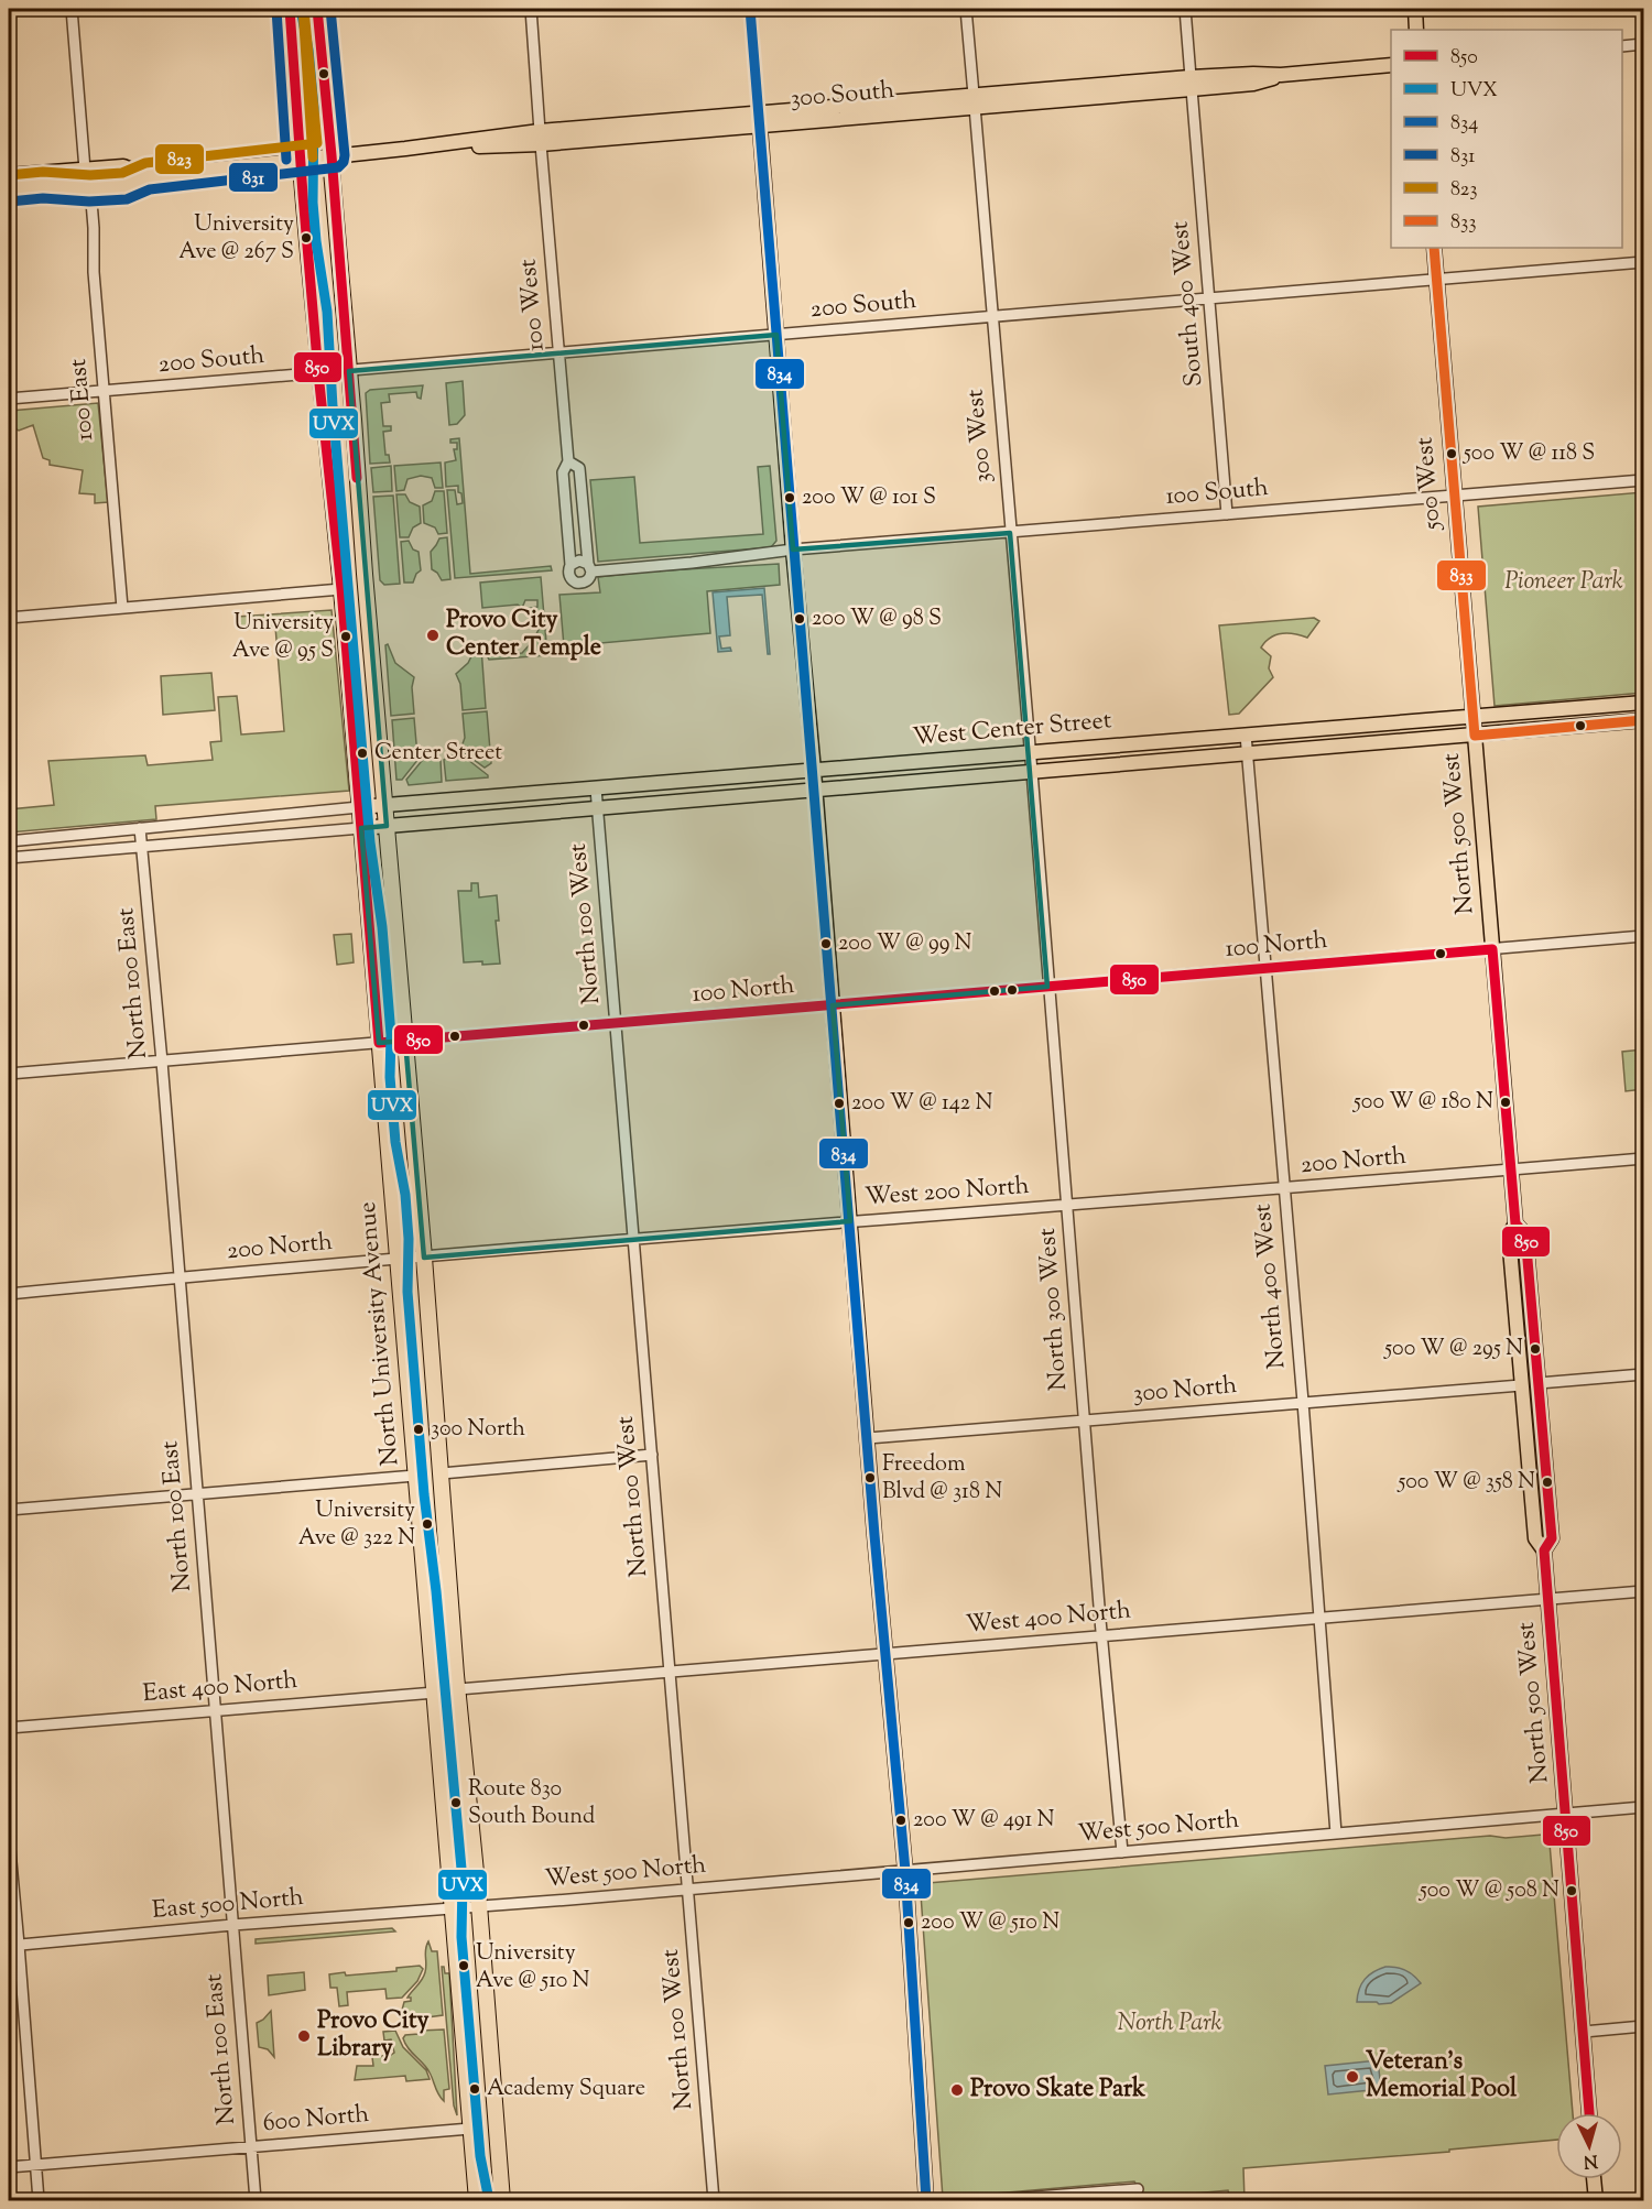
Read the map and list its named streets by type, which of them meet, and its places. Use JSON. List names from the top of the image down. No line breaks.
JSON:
{"streets":{"highway":["North University Avenue"],"main road":["300 South","500 West","West Center Street","North 500 West"],"street":["South 400 West","100 West","200 South","100 East","300 West","100 South","North 100 West","100 North","North 100 East","200 North","West 200 North","North 400 West","North 300 West","300 North","West 400 North","East 400 North","West 500 North","East 500 North","600 North"]},"crossings":[["300 South","South 400 West"],["300 South","100 West"],["300 South","100 East"],["300 South","300 West"],["300 South","North University Avenue"],["South 400 West","200 South"],["South 400 West","100 South"],["100 West","200 South"],["200 South","100 East"],["200 South","300 West"],["200 South","500 West"],["200 South","North University Avenue"],["300 West","100 South"],["300 West","West Center Street"],["300 West","North 300 West"],["500 West","100 South"],["500 West","West Center Street"],["500 West","North 500 West"],["West Center Street","North 500 West"],["West Center Street","North 100 West"],["West Center Street","North 400 West"],["West Center Street","North 300 West"],["West Center Street","North University Avenue"],["North 500 West","100 North"],["North 500 West","200 North"],["North 500 West","300 North"],["North 500 West","West 400 North"],["North 500 West","West 500 North"],["North 100 West","100 North"],["North 100 West","200 North"],["North 100 West","West 200 North"],["North 100 West","West 400 North"],["North 100 West","West 500 North"],["100 North","North 100 East"],["100 North","North 400 West"],["100 North","North 300 West"],["100 North","North University Avenue"],["North 100 East","200 North"],["North 100 East","East 400 North"],["North 100 East","East 500 North"],["North 100 East","600 North"],["200 North","West 200 North"],["200 North","North 400 West"],["200 North","North 300 West"],["200 North","North University Avenue"],["West 200 North","North 300 West"],["North 400 West","300 North"],["North 400 West","West 400 North"],["North 400 West","West 500 North"],["North 300 West","300 North"],["North 300 West","West 400 North"],["North 300 West","West 500 North"],["North University Avenue","West 400 North"],["North University Avenue","East 400 North"],["North University Avenue","West 500 North"],["North University Avenue","East 500 North"],["North University Avenue","600 North"],["West 500 North","East 500 North"]],"parks":["Pioneer Park","North Park"],"places":["University Ave @ 267 S","500 W @ 118 S","200 W @ 101 S","200 W @ 98 S","Provo City Center Temple","University Ave @ 95 S","Center Street","200 W @ 99 N","500 W @ 180 N","200 W @ 142 N","500 W @ 295 N","300 North","Freedom Blvd @ 318 N","500 W @ 358 N","University Ave @ 322 N","Route 830 South Bound","200 W @ 491 N","500 W @ 508 N","200 W @ 510 N","University Ave @ 510 N","Provo City Library","Veteran's Memorial Pool","Academy Square","Provo Skate Park"],"lines":["transit line 850","transit line UVX","transit line 834","transit line 831","transit line 823","transit line 833"],"legend":["850","UVX","834","831","823","833"],"north":"bottom"}
